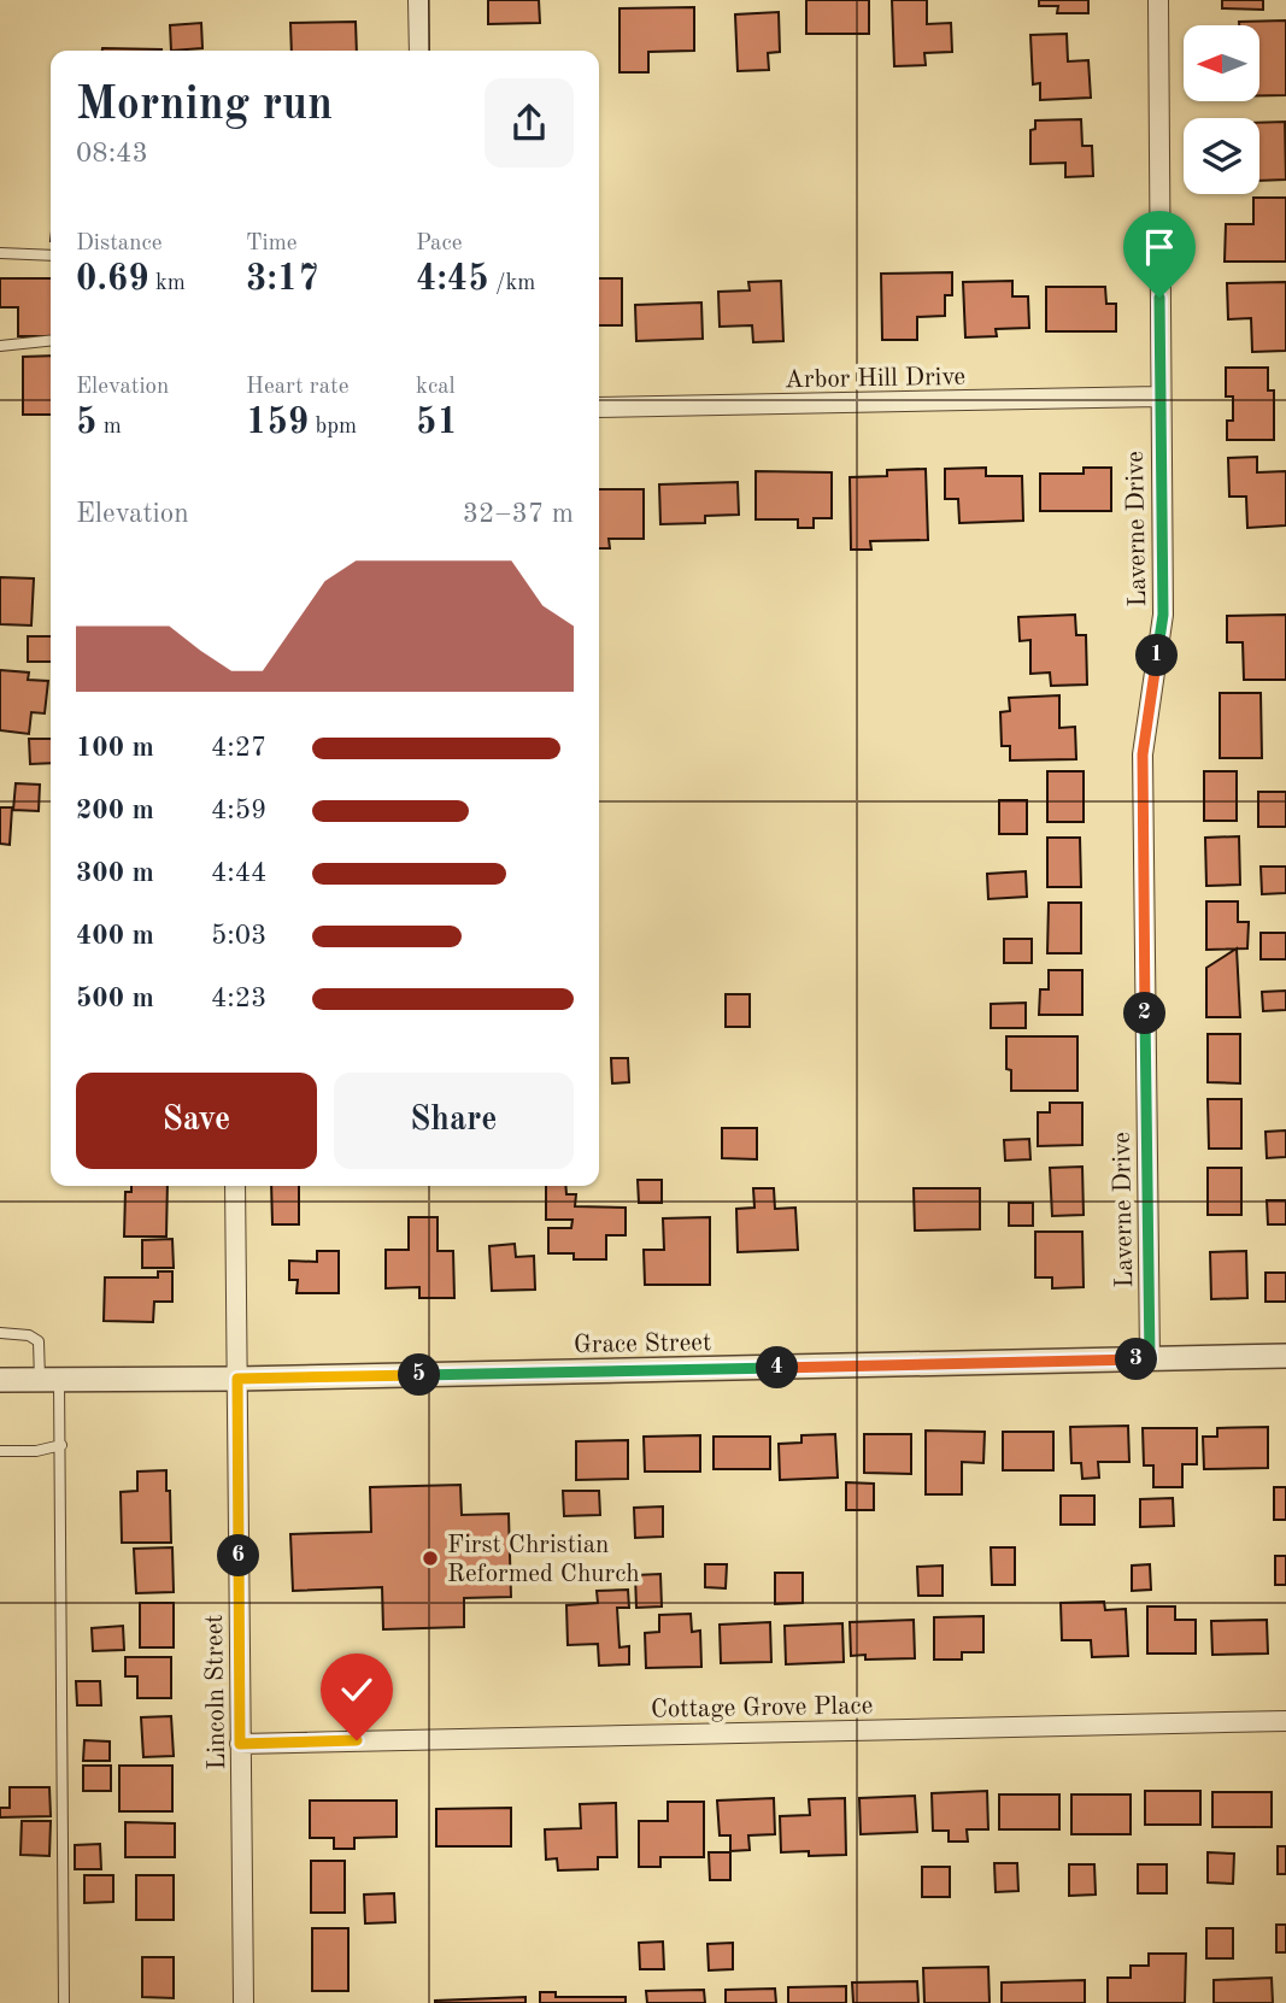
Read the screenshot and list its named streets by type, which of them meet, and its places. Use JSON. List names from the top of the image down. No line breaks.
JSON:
{"streets":{"street":["Arbor Hill Drive","Laverne Drive","Grace Street","Lincoln Street","Cottage Grove Place"]},"crossings":[["Arbor Hill Drive","Laverne Drive"],["Laverne Drive","Grace Street"],["Grace Street","Lincoln Street"],["Lincoln Street","Cottage Grove Place"]],"places":["First Christian Reformed Church"],"north":"left","page":{"heading":["Morning run","08:43"],"stats":[["Distance","0.69 km"],["Time","3:17"],["Pace","4:45 /km"],["Elevation","5 m"],["Heart rate","159 bpm"],["kcal","51"]],"chart":["Elevation","32–37 m"],"pins":["1","2","3","4","5","6"],"list":[{"name":"100 m","note":"4:27"},{"name":"200 m","note":"4:59"},{"name":"300 m","note":"4:44"},{"name":"400 m","note":"5:03"},{"name":"500 m","note":"4:23"}],"buttons":["Save","Share"]}}
